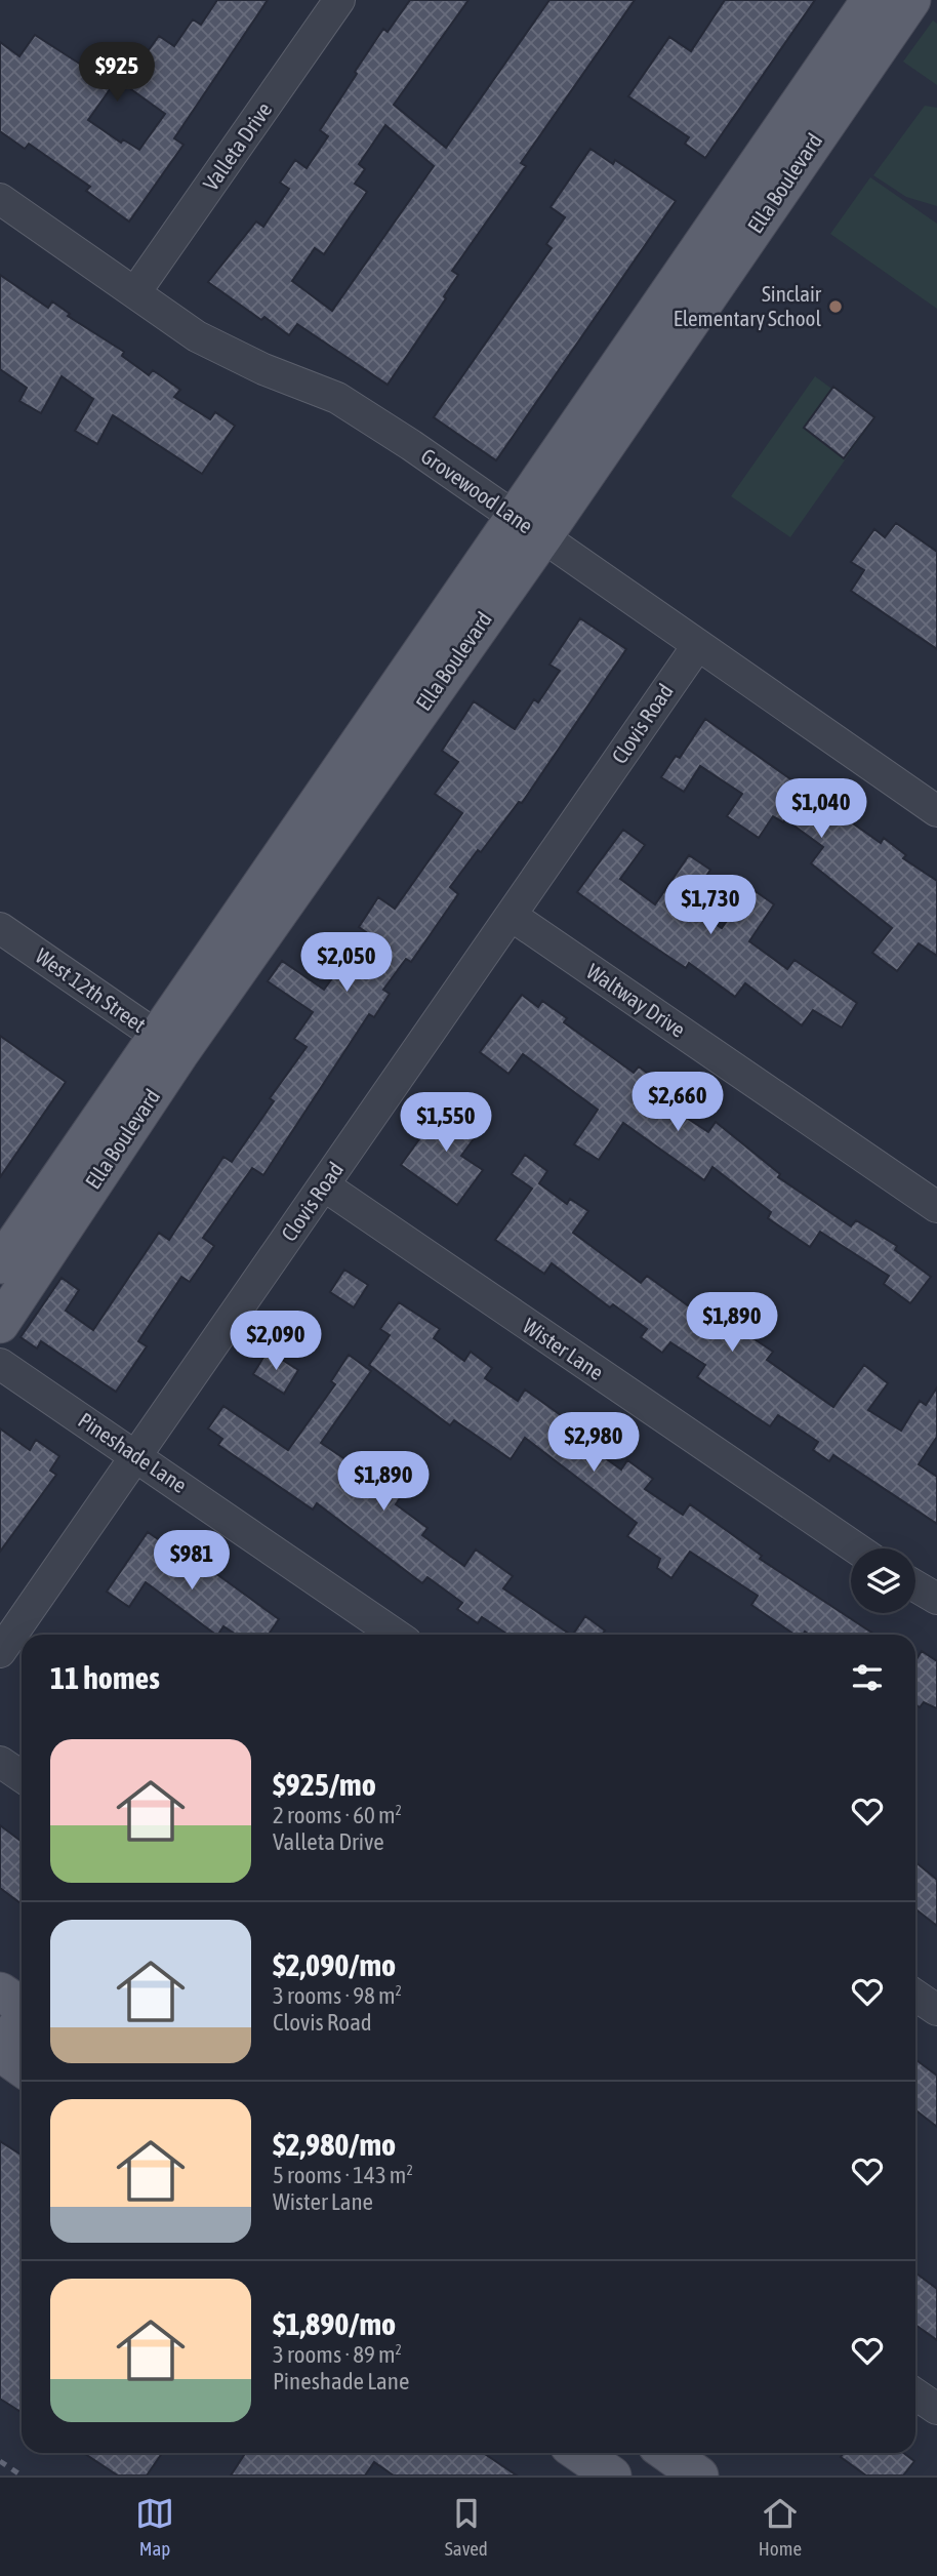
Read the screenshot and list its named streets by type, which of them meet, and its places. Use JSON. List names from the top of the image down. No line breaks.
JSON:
{"streets":{"main road":["Ella Boulevard"],"street":["Valleta Drive","Grovewood Lane","Clovis Road","West 12th Street","Waltway Drive","Wister Lane","Pineshade Lane"]},"crossings":[["Valleta Drive","Grovewood Lane"],["Ella Boulevard","Grovewood Lane"],["Ella Boulevard","West 12th Street"],["Grovewood Lane","Clovis Road"],["Clovis Road","Waltway Drive"],["Clovis Road","Wister Lane"],["Clovis Road","Pineshade Lane"]],"places":["Sinclair Elementary School"],"page":{"price":["$925","$1,040","$1,730","$2,050","$2,660","$1,550","$1,890","$2,090","$2,980","$1,890","$981"],"heading":"11 homes","list":[{"name":"$925/mo","note":"2 rooms · 60 m² · Valleta Drive"},{"name":"$2,090/mo","note":"3 rooms · 98 m² · Clovis Road"},{"name":"$2,980/mo","note":"5 rooms · 143 m² · Wister Lane"},{"name":"$1,890/mo","note":"3 rooms · 89 m² · Pineshade Lane"}],"tabs":["Map","Saved","Home"]}}
